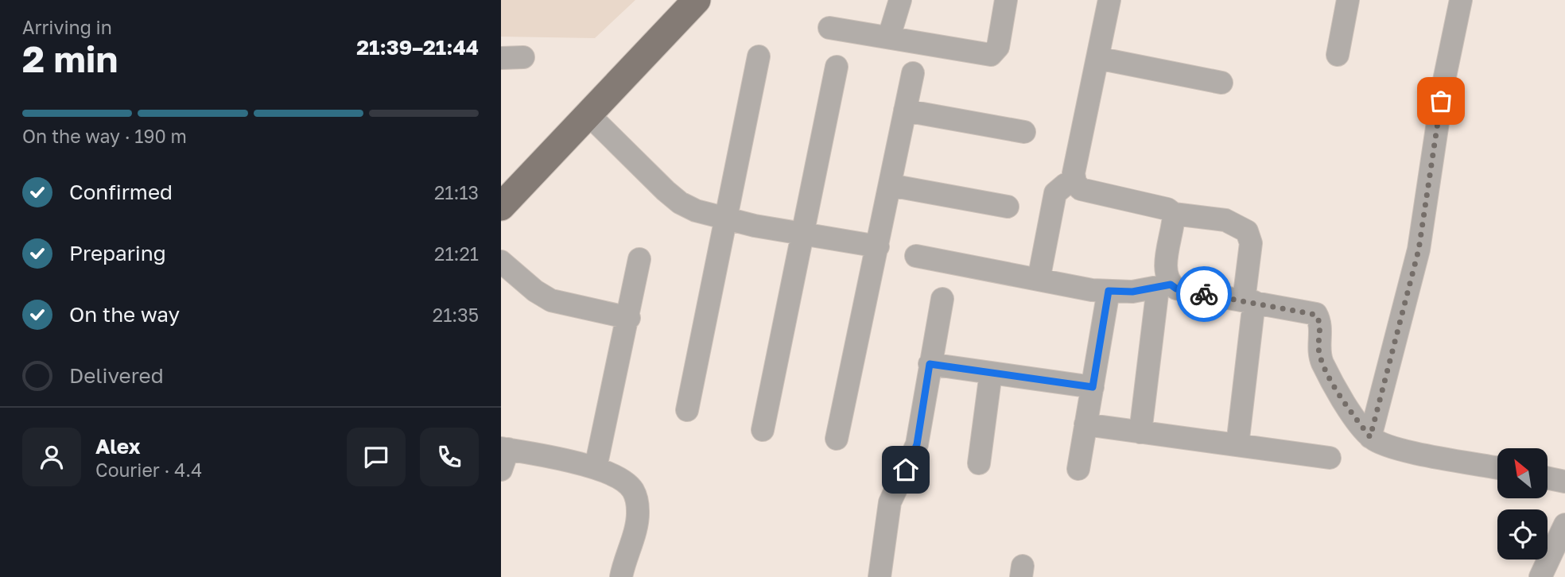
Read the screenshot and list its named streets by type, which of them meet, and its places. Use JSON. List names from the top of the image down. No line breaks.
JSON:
{"north":"top left","page":{"heading":["2 min","Arriving in","21:39–21:44"],"panel":["Alex","Courier · 4.4"],"bar":"On the way · 190 m","list":[["Confirmed","21:13"],["Preparing","21:21"],["On the way","21:35"],"Delivered"]}}
